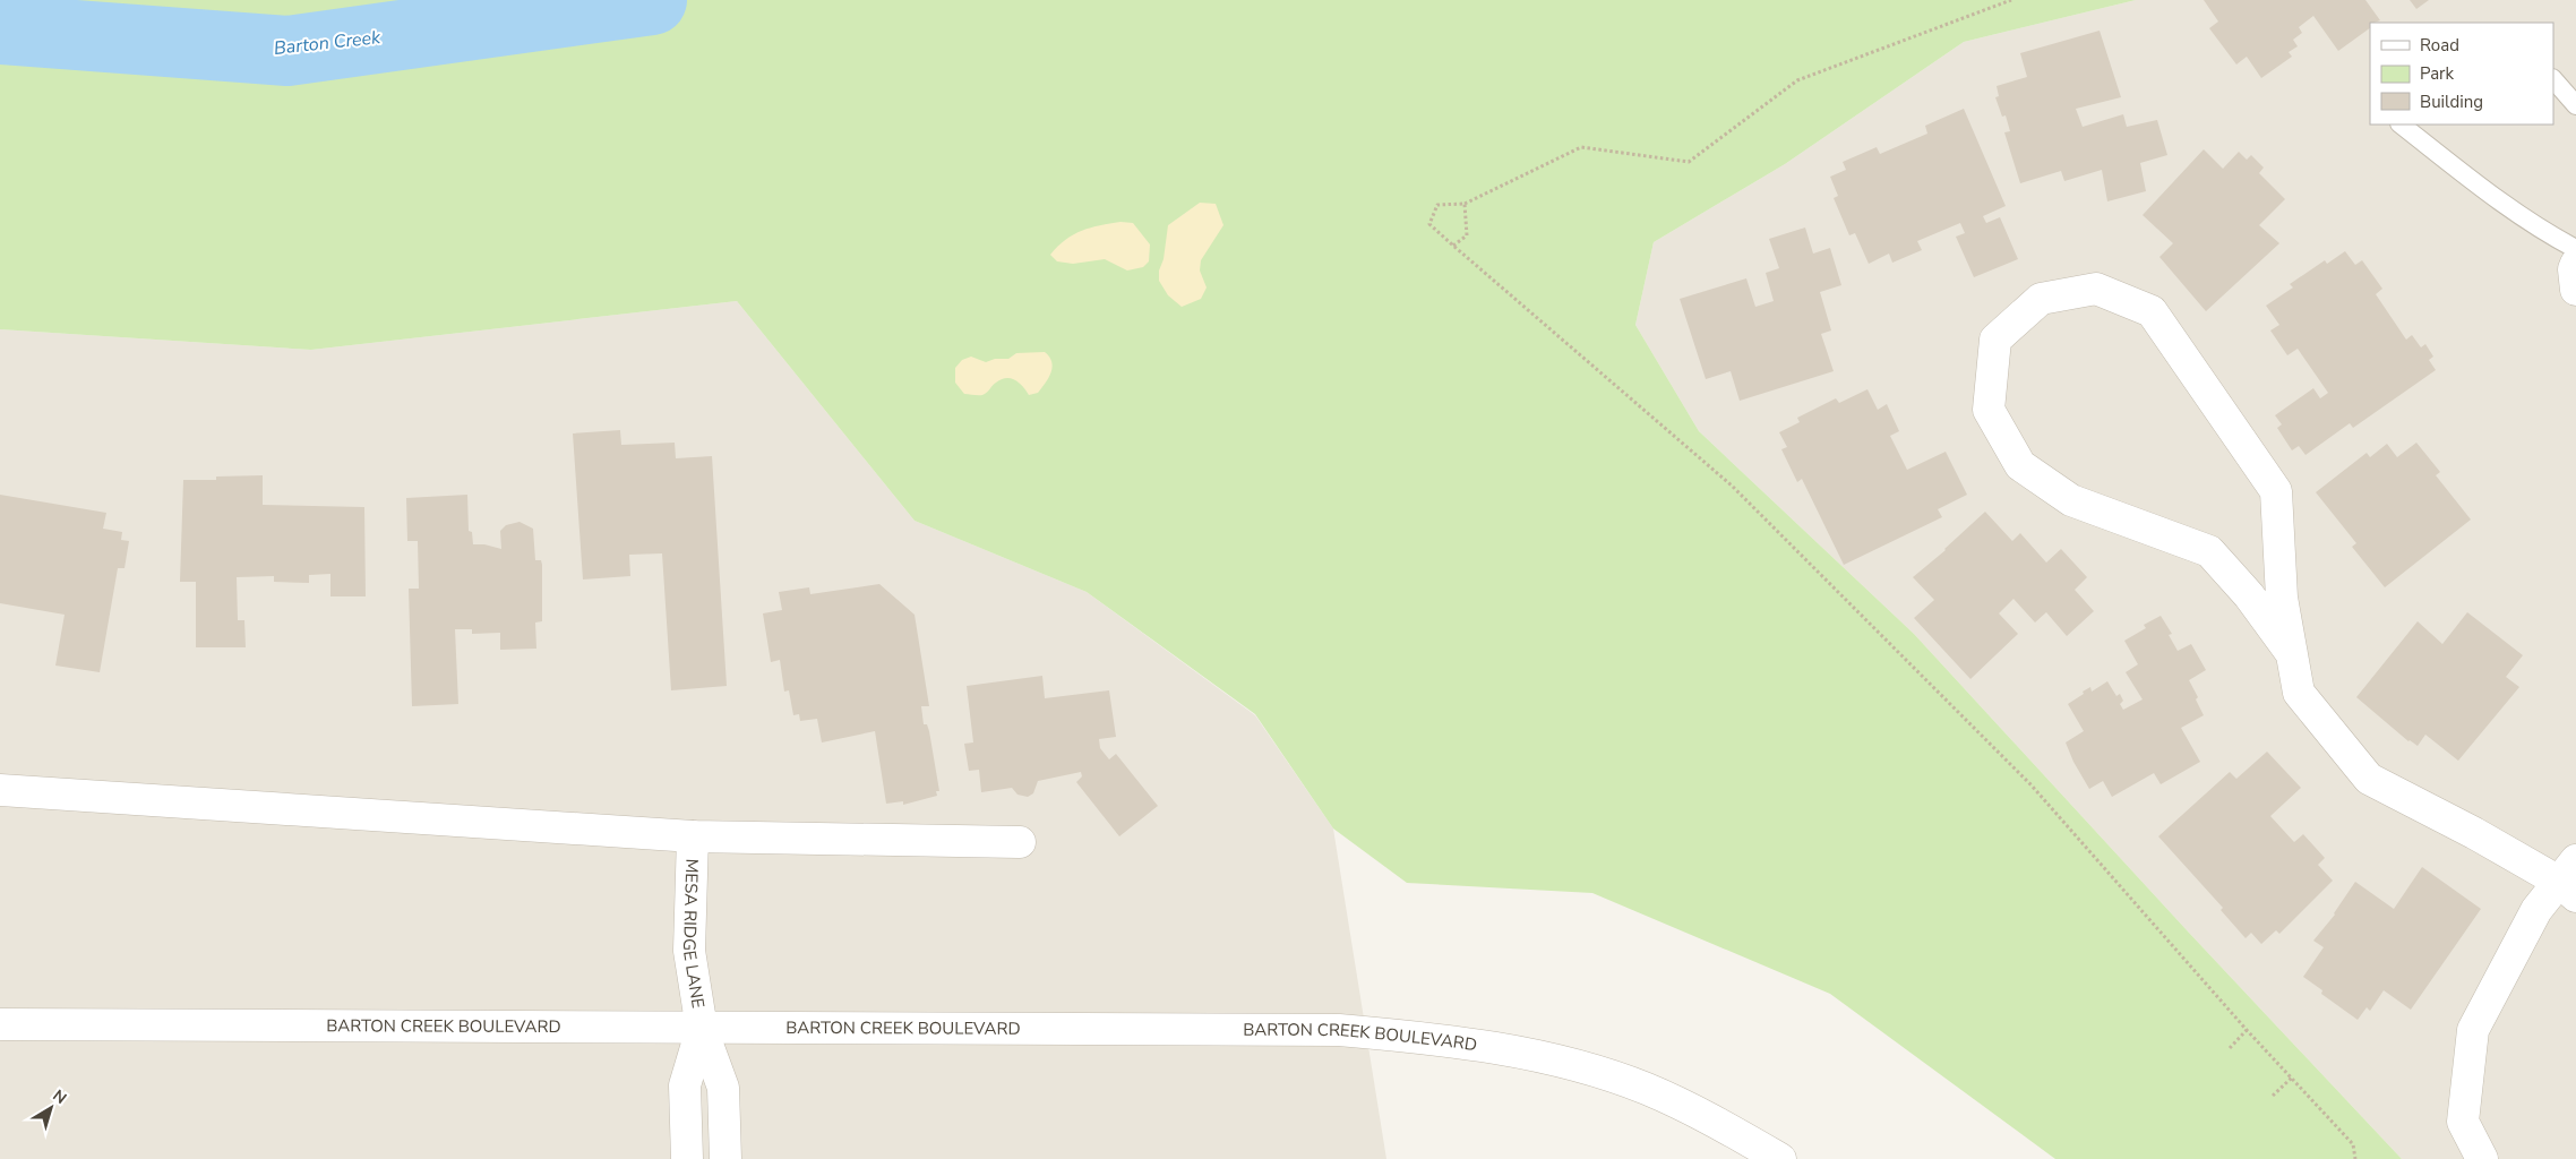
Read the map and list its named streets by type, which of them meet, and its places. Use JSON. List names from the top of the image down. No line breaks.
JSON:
{"streets":{"street":["MESA RIDGE LANE","BARTON CREEK BOULEVARD"]},"crossings":[["MESA RIDGE LANE","BARTON CREEK BOULEVARD"]],"water":["Barton Creek"],"legend":["Road","Park","Building"],"north":"top right"}
